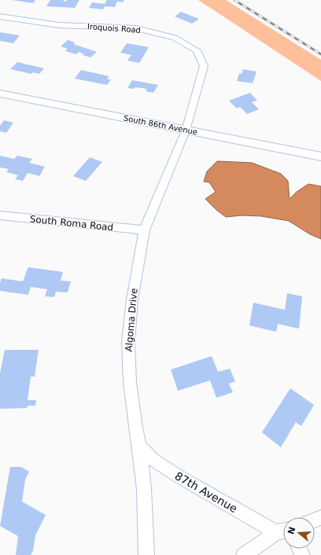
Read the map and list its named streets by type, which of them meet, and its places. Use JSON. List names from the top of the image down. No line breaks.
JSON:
{"streets":{"street":["Iroquois Road","South 86th Avenue","South Roma Road","Algoma Drive","87th Avenue"]},"crossings":[["Iroquois Road","South 86th Avenue"],["Iroquois Road","Algoma Drive"],["South 86th Avenue","Algoma Drive"],["South Roma Road","Algoma Drive"],["Algoma Drive","87th Avenue"]],"north":"left"}
